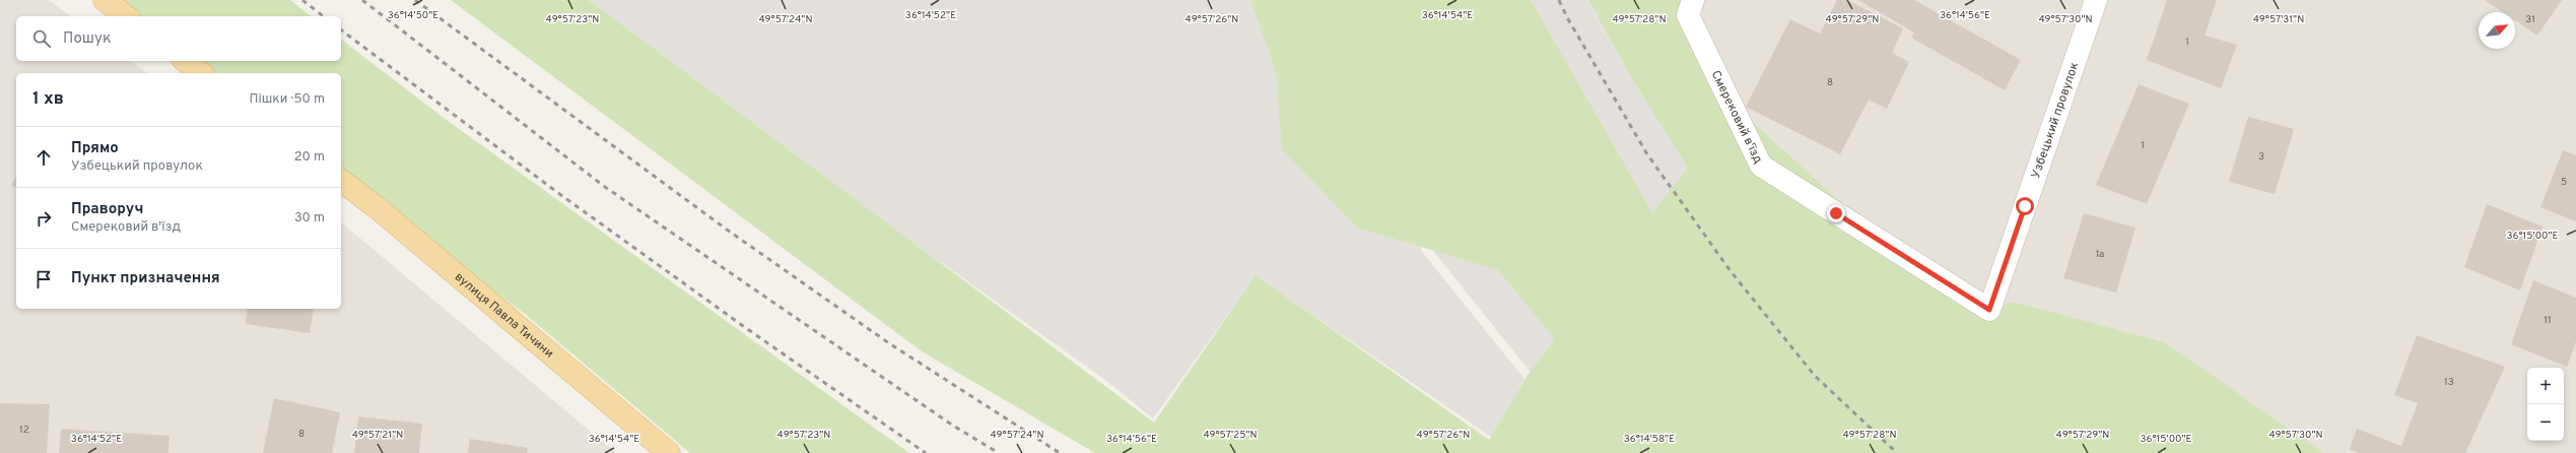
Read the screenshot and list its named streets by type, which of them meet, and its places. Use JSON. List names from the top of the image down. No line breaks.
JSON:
{"streets":{"main road":["вулиця Павла Тичини"],"street":["Смерековий в'їзд","Узбецький провулок"]},"crossings":[["Смерековий в'їзд","Узбецький провулок"]],"house_numbers":["31","1","8","1","3","5","1а","11","13","12","8"],"north":"top right","page":{"search":"Пошук","heading":["1 хв","Пішки · 50 m"],"list":[["Прямо","Узбецький провулок","20 m"],["Праворуч","Смерековий в'їзд","30 m"],"Пункт призначення"],"map_buttons":["+","−"]},"coordinates":["36°14'50\"E","36°14'52\"E","36°14'54\"E","36°14'56\"E","49°57'23\"N","49°57'24\"N","49°57'26\"N","49°57'28\"N","49°57'29\"N","49°57'30\"N","49°57'31\"N","36°15'00\"E","49°57'21\"N","49°57'25\"N","36°14'58\"E"]}
